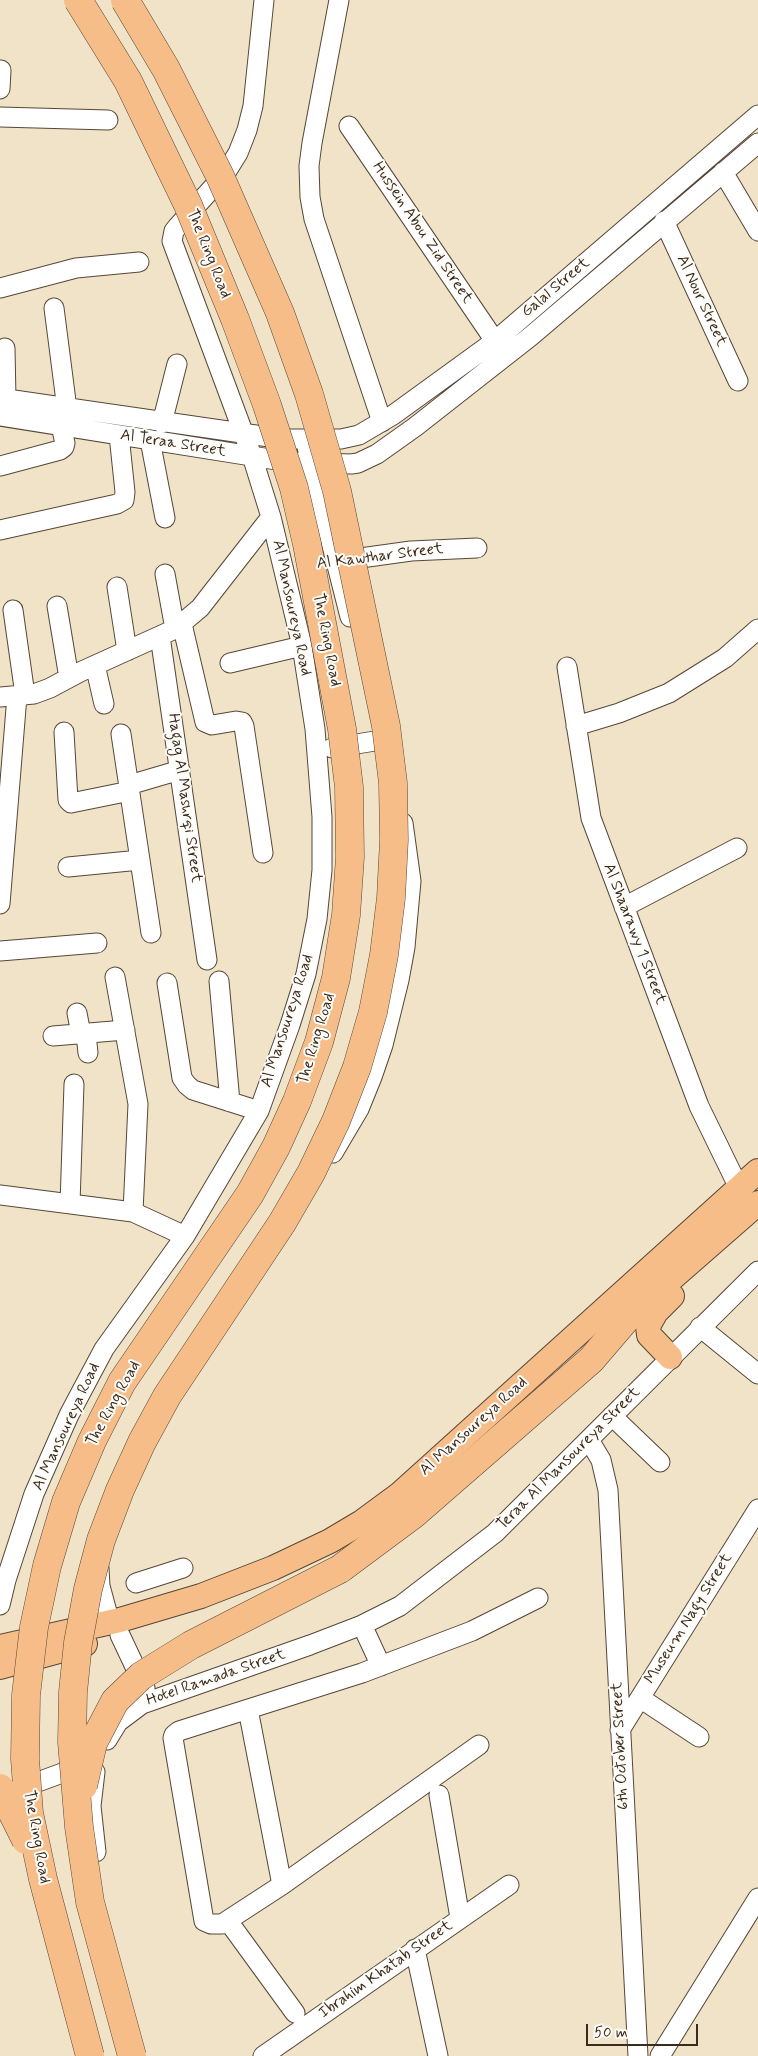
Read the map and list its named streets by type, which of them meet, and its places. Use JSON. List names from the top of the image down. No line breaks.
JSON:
{"streets":{"highway":["The Ring Road"],"main road":["Al Mansoureya Road"],"street":["Hussein Abou Zid Street","Galal Street","Al Nour Street","Al Teraa Street","Al Kawthar Street","Hagag Al Mashrqi Street","Al Shaarawy 1 Street","Teraa Al Mansoureya Street","Museum Nagy Street","Hotel Ramada Street","6th October Street","Ibrahim Khatab Street"]},"crossings":[["Hussein Abou Zid Street","Galal Street"],["Galal Street","Al Nour Street"],["Galal Street","Al Teraa Street"],["Al Teraa Street","Al Mansoureya Road"],["Al Kawthar Street","Al Mansoureya Road"],["Al Mansoureya Road","Al Shaarawy 1 Street"],["Teraa Al Mansoureya Street","Hotel Ramada Street"],["Teraa Al Mansoureya Street","6th October Street"],["Museum Nagy Street","6th October Street"]],"scale_bar":"50 m"}
